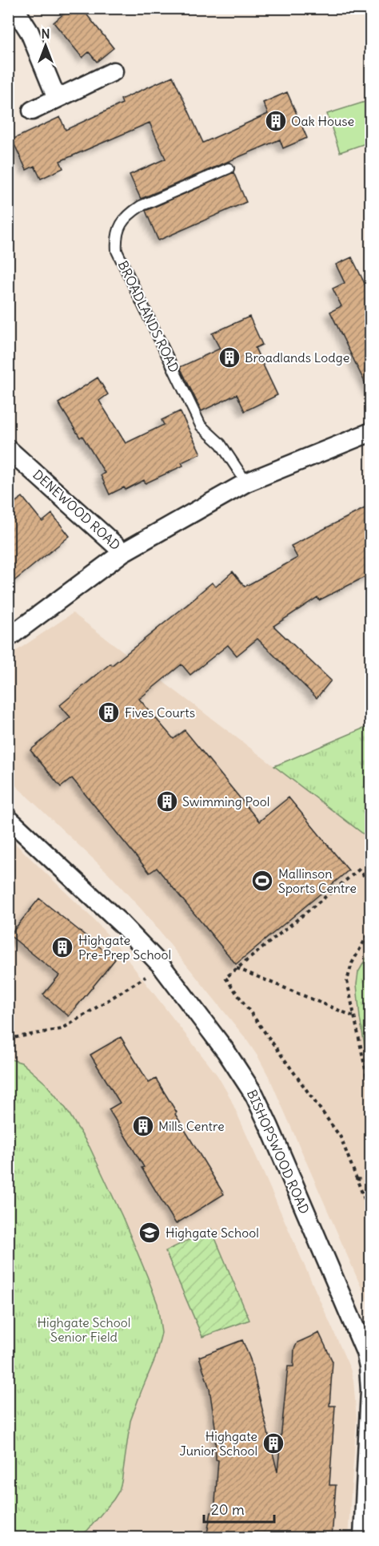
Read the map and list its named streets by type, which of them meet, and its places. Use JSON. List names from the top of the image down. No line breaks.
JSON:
{"streets":{"street":["DENEWOOD ROAD","BISHOPSWOOD ROAD"],"lane":["BROADLANDS ROAD"]},"parks":["Highgate School Senior Field"],"places":{"building":["Oak House","Broadlands Lodge","Fives Courts","Swimming Pool","Highgate Pre-Prep School","Mills Centre","Highgate Junior School"],"sports":["Mallinson Sports Centre"],"school or university":["Highgate School"]},"scale_bar":"20 m","north":"top"}
